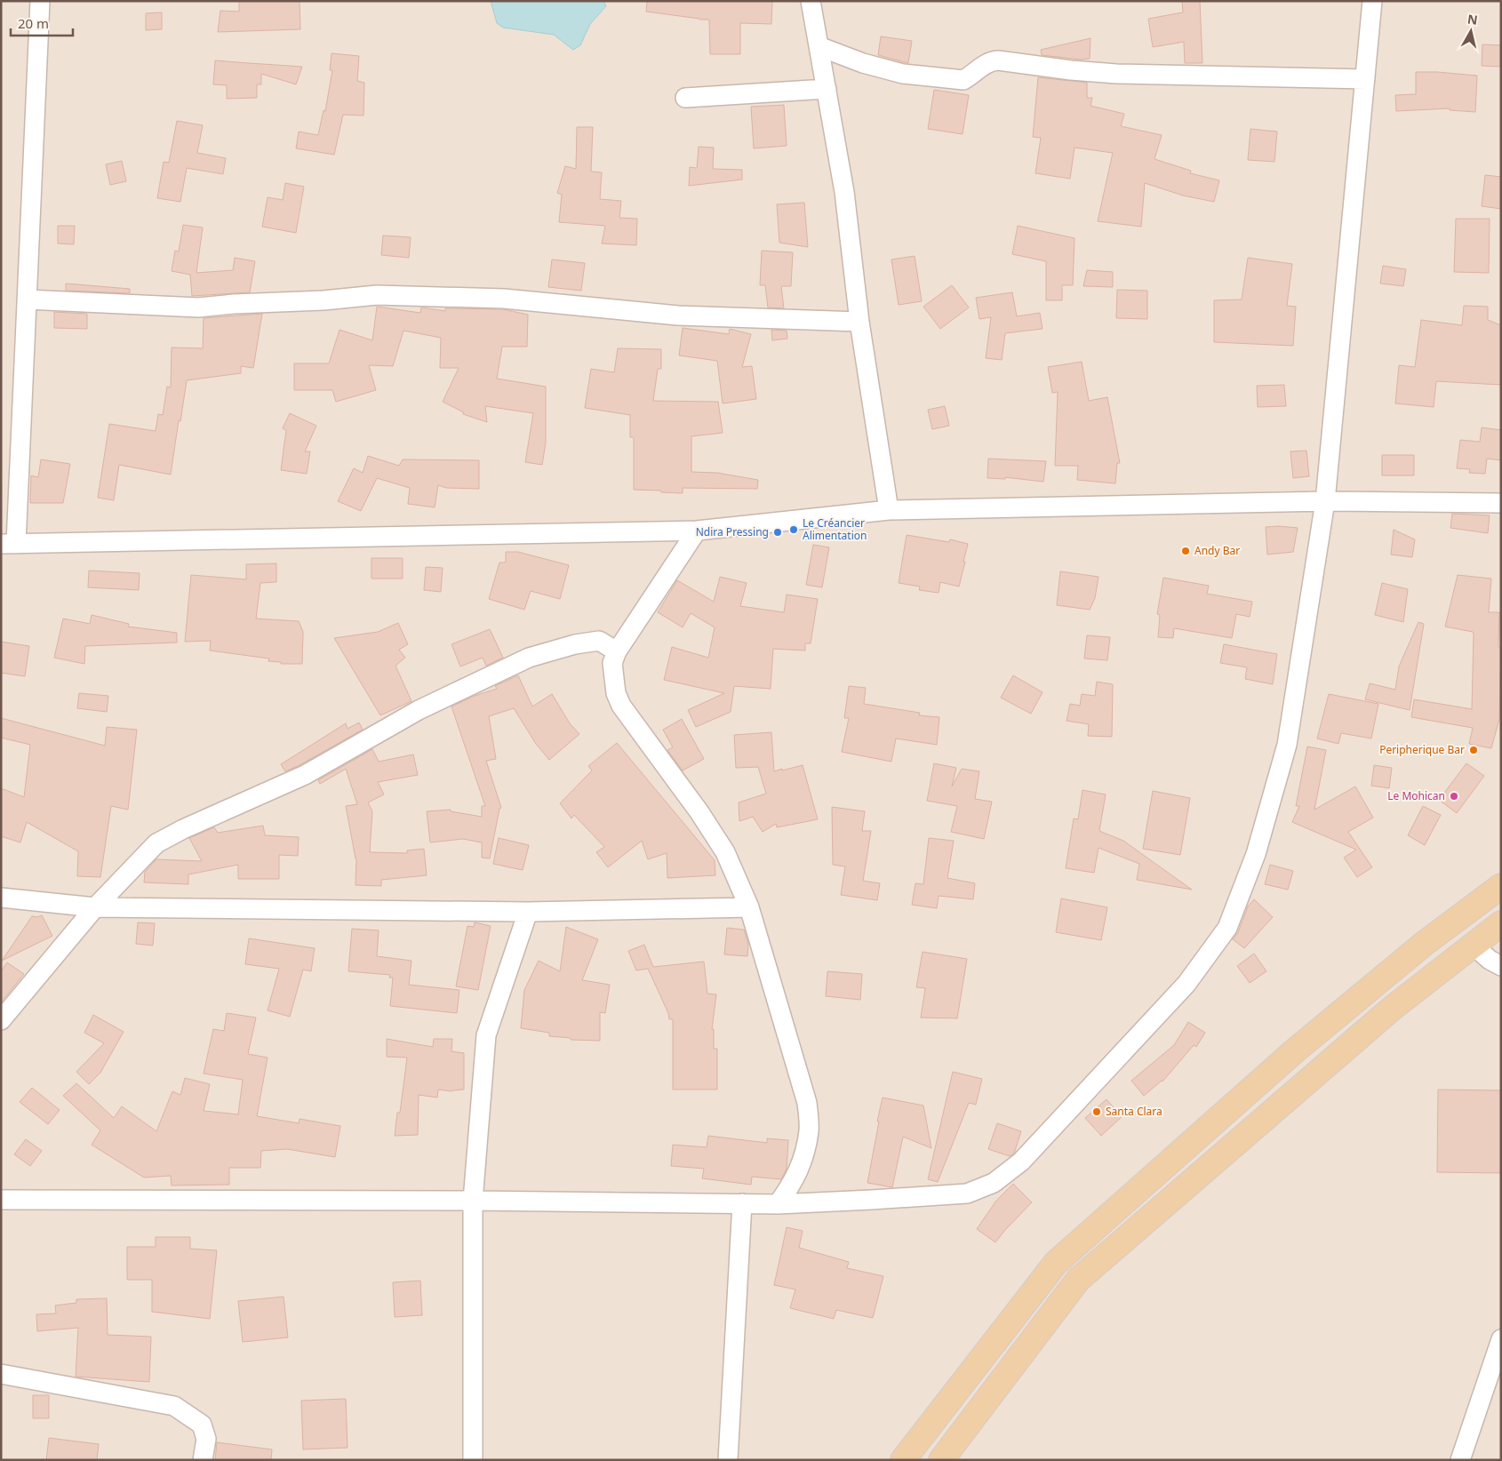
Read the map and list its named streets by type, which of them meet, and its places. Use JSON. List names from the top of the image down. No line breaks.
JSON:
{"places":["Le Créancier Alimentation","Ndira Pressing","Andy Bar","Peripherique Bar","Le Mohican","Santa Clara"],"scale_bar":"20 m","north":"top"}
